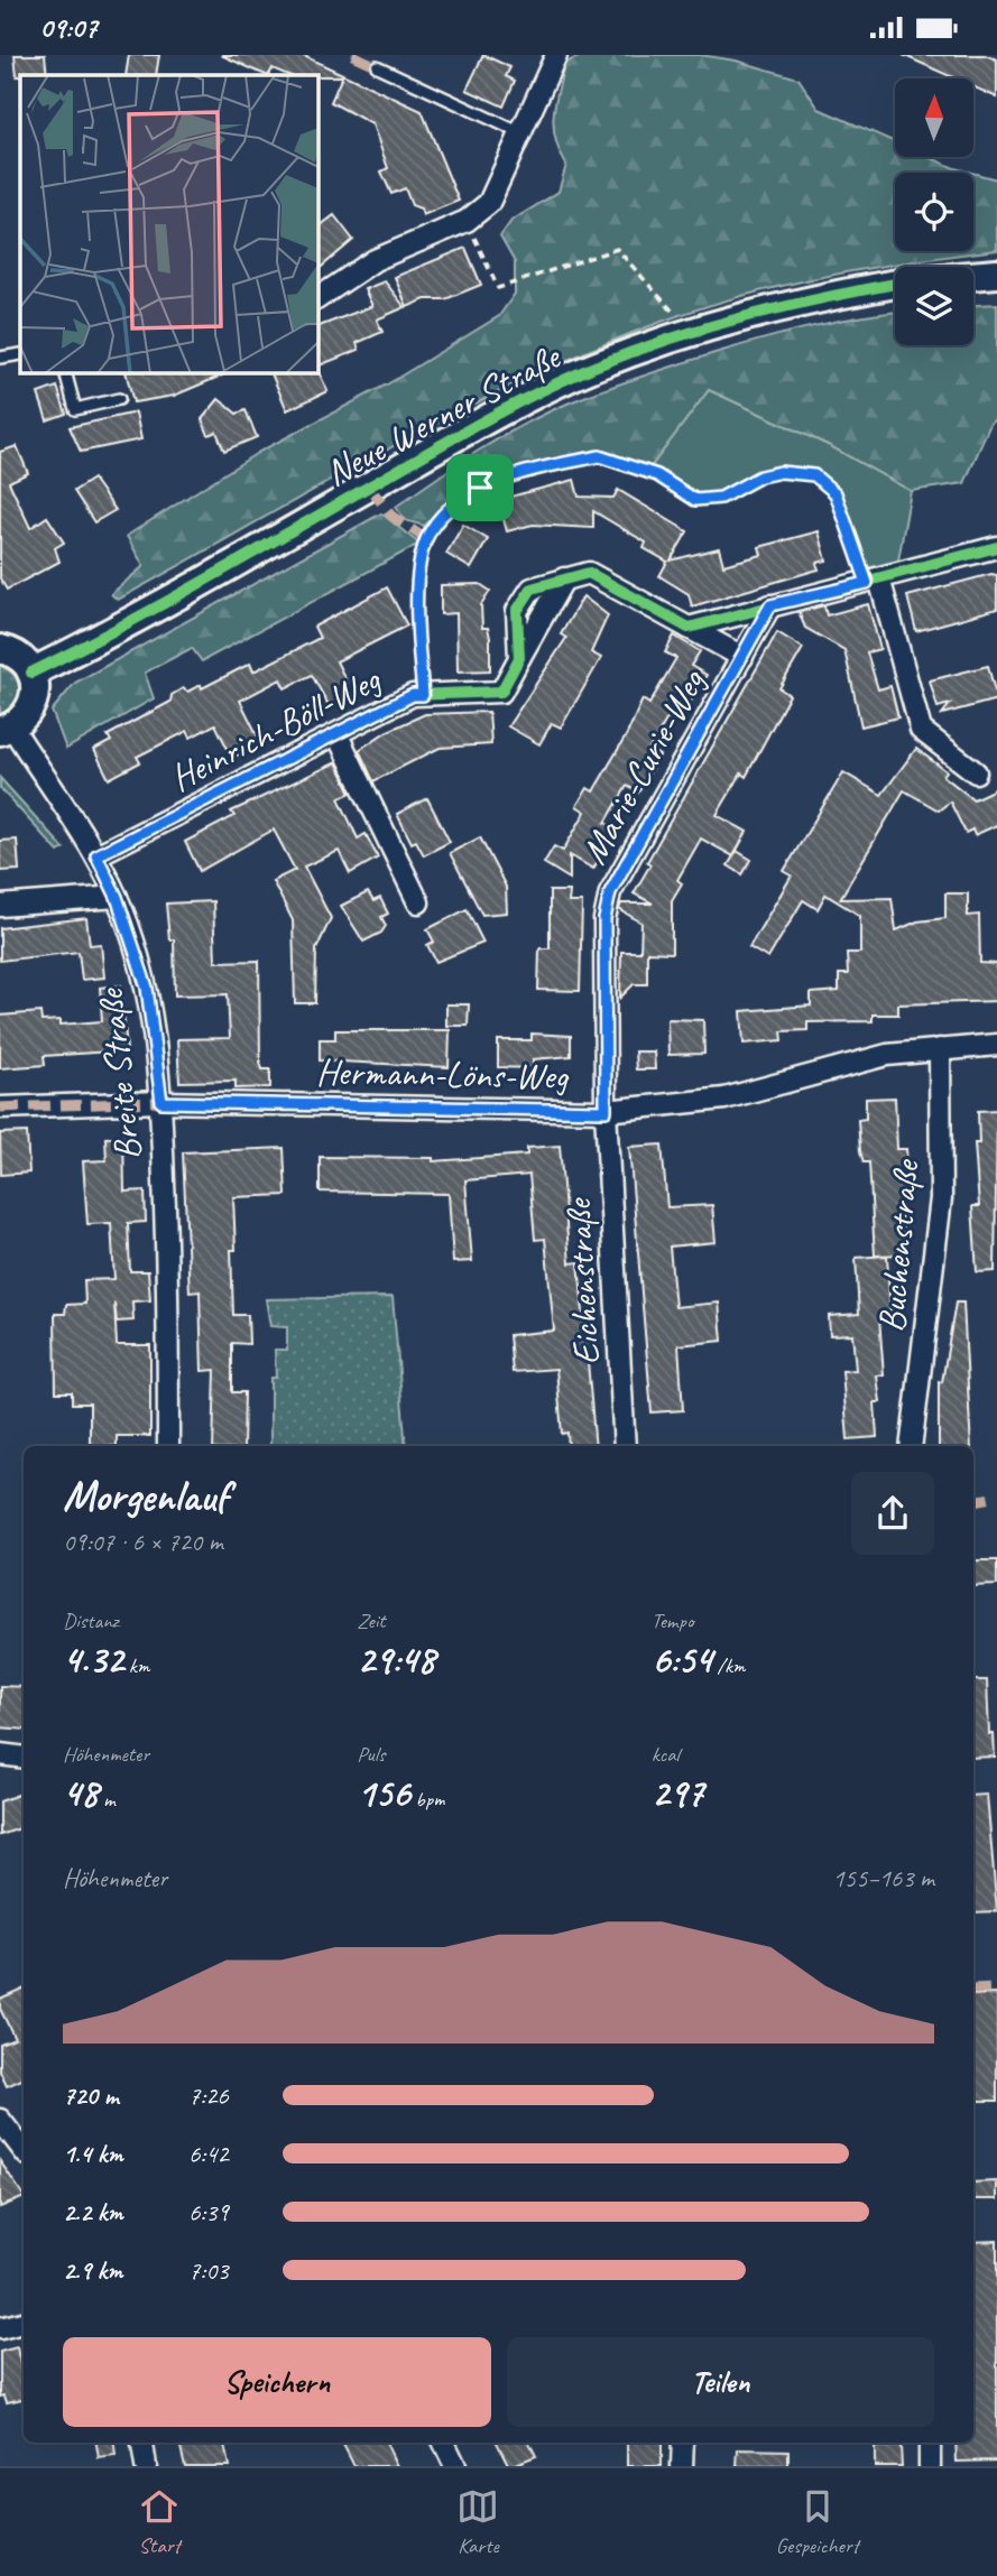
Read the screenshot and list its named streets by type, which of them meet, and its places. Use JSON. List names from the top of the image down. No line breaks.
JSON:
{"streets":{"main road":["Neue Werner Straße"],"street":["Heinrich-Böll-Weg","Marie-Curie-Weg","Hermann-Löns-Weg","Breite Straße","Buchenstraße","Eichenstraße"]},"crossings":[["Heinrich-Böll-Weg","Marie-Curie-Weg"],["Heinrich-Böll-Weg","Breite Straße"],["Marie-Curie-Weg","Hermann-Löns-Weg"],["Marie-Curie-Weg","Eichenstraße"],["Hermann-Löns-Weg","Breite Straße"],["Hermann-Löns-Weg","Buchenstraße"],["Hermann-Löns-Weg","Eichenstraße"]],"north":"top","page":{"status":"09:07","heading":["Morgenlauf","09:07 · 6 × 720 m"],"stats":[["Distanz","4.32 km"],["Zeit","29:48"],["Tempo","6:54 /km"],["Höhenmeter","48 m"],["Puls","156 bpm"],["kcal","297"]],"chart":["Höhenmeter","155–163 m"],"list":[{"name":"720 m","note":"7:26"},{"name":"1.4 km","note":"6:42"},{"name":"2.2 km","note":"6:39"},{"name":"2.9 km","note":"7:03"}],"buttons":["Speichern","Teilen"],"tabs":["Start","Karte","Gespeichert"]}}
